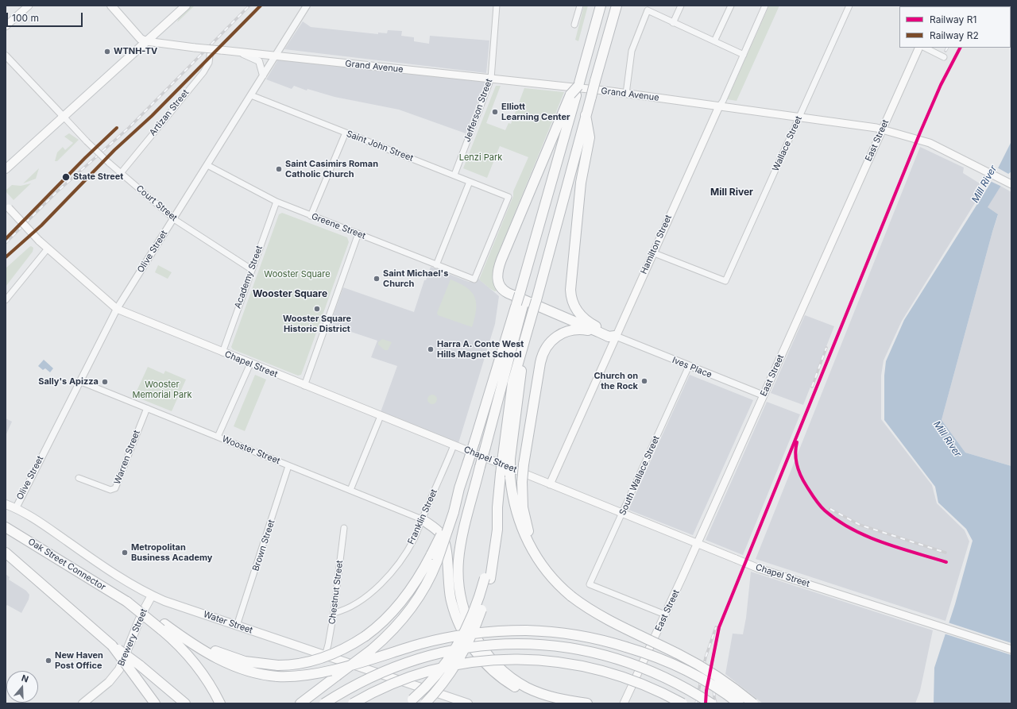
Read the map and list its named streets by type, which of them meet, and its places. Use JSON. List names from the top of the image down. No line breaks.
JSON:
{"streets":{"highway":["Oak Street Connector"],"main road":["Grand Avenue","East Street","Hamilton Street","Chapel Street","Water Street","Brewery Street"],"street":["Jefferson Street","Artizan Street","Wallace Street","Saint John Street","Court Street","Greene Street","Olive Street","Academy Street","Ives Place","Wooster Street","Warren Street","South Wallace Street","Franklin Street","Brown Street","Chestnut Street"]},"crossings":[["Grand Avenue","Jefferson Street"],["Grand Avenue","Artizan Street"],["Grand Avenue","East Street"],["Grand Avenue","Wallace Street"],["Grand Avenue","Hamilton Street"],["Grand Avenue","Olive Street"],["Jefferson Street","Saint John Street"],["Artizan Street","Court Street"],["East Street","Chapel Street"],["East Street","Ives Place"],["East Street","South Wallace Street"],["Wallace Street","Hamilton Street"],["Saint John Street","Greene Street"],["Saint John Street","Olive Street"],["Court Street","Olive Street"],["Court Street","Academy Street"],["Greene Street","Olive Street"],["Greene Street","Academy Street"],["Hamilton Street","Chapel Street"],["Hamilton Street","Ives Place"],["Olive Street","Chapel Street"],["Olive Street","Wooster Street"],["Olive Street","Water Street"],["Academy Street","Chapel Street"],["Chapel Street","South Wallace Street"],["Chapel Street","Franklin Street"],["Ives Place","South Wallace Street"],["Wooster Street","Warren Street"],["Wooster Street","Franklin Street"],["Wooster Street","Brown Street"],["Franklin Street","Chestnut Street"],["Brown Street","Water Street"],["Chestnut Street","Water Street"],["Water Street","Brewery Street"]],"districts":["Mill River","Wooster Square"],"water":["Mill River"],"parks":["Lenzi Park","Wooster Square","Wooster Memorial Park"],"places":["WTNH-TV","Elliott Learning Center","Saint Casimirs Roman Catholic Church","State Street","Saint Michael's Church","Wooster Square Historic District","Harra A. Conte West Hills Magnet School","Church on the Rock","Sally's Apizza","Metropolitan Business Academy","New Haven Post Office"],"lines":["rail line R2","rail line R1"],"legend":["Railway R1","Railway R2"],"scale_bar":"100 m","north":"top"}
